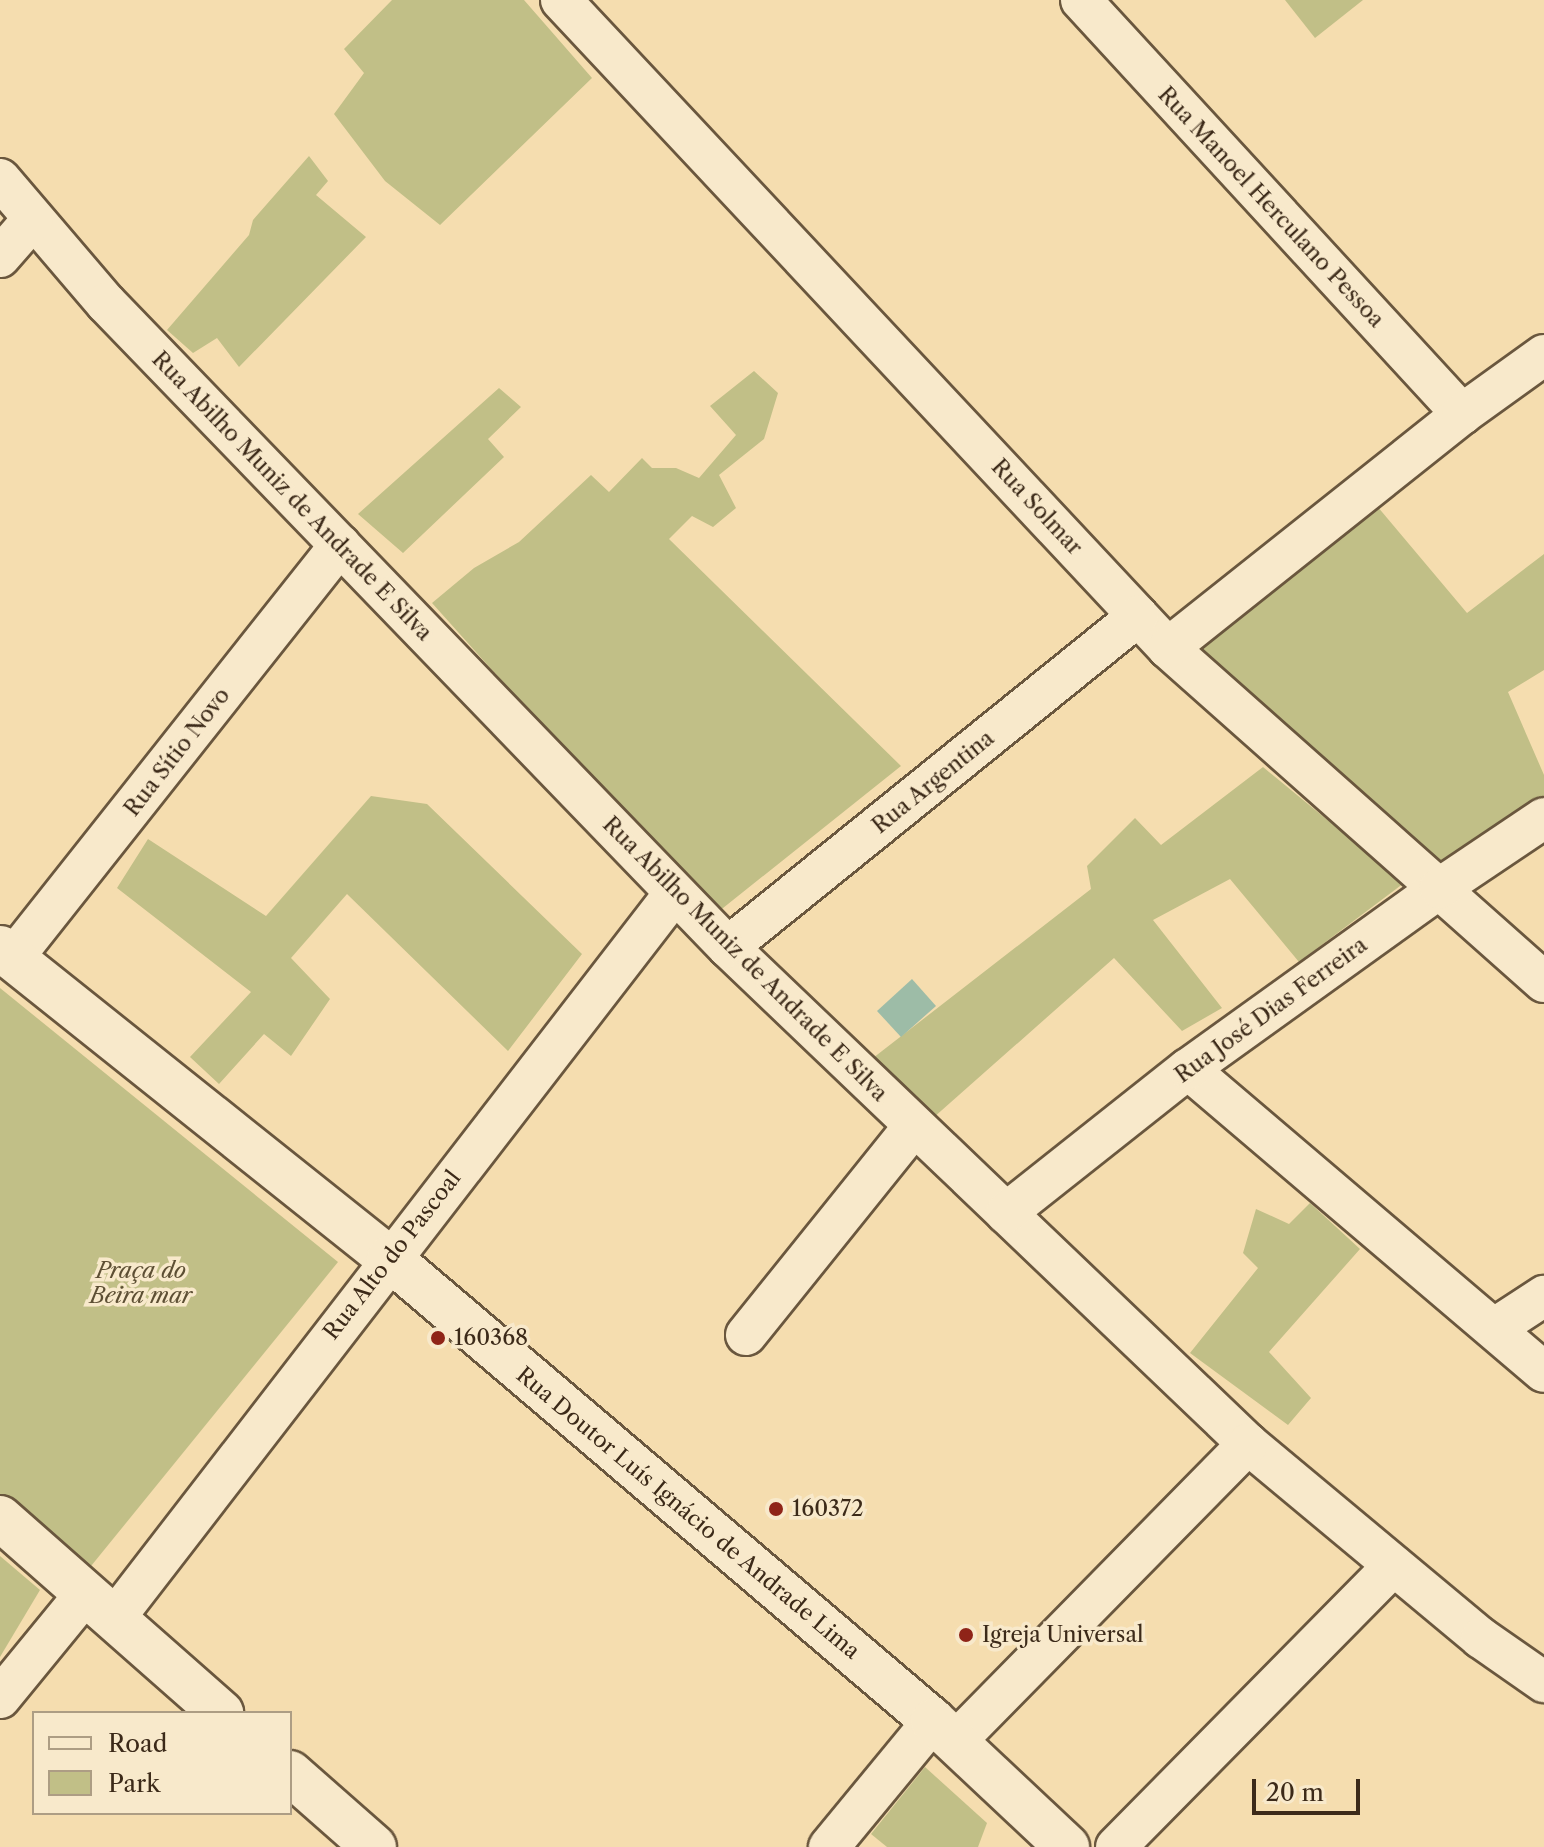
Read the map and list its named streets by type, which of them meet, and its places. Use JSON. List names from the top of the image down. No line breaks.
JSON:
{"streets":{"main road":["Rua Doutor Luís Ignácio de Andrade Lima"],"street":["Rua Manoel Herculano Pessoa","Rua Abilho Muniz de Andrade E Silva","Rua Solmar","Rua Sítio Novo","Rua Argentina","Rua José Dias Ferreira","Rua Alto do Pascoal"]},"crossings":[["Rua Abilho Muniz de Andrade E Silva","Rua Sítio Novo"],["Rua Abilho Muniz de Andrade E Silva","Rua Argentina"],["Rua Abilho Muniz de Andrade E Silva","Rua José Dias Ferreira"],["Rua Abilho Muniz de Andrade E Silva","Rua Alto do Pascoal"],["Rua Solmar","Rua Argentina"],["Rua Solmar","Rua José Dias Ferreira"],["Rua Sítio Novo","Rua Doutor Luís Ignácio de Andrade Lima"],["Rua Alto do Pascoal","Rua Doutor Luís Ignácio de Andrade Lima"]],"parks":["Praça do Beira mar"],"places":["160368","160372","Igreja Universal"],"legend":["Road","Park"],"scale_bar":"20 m"}
